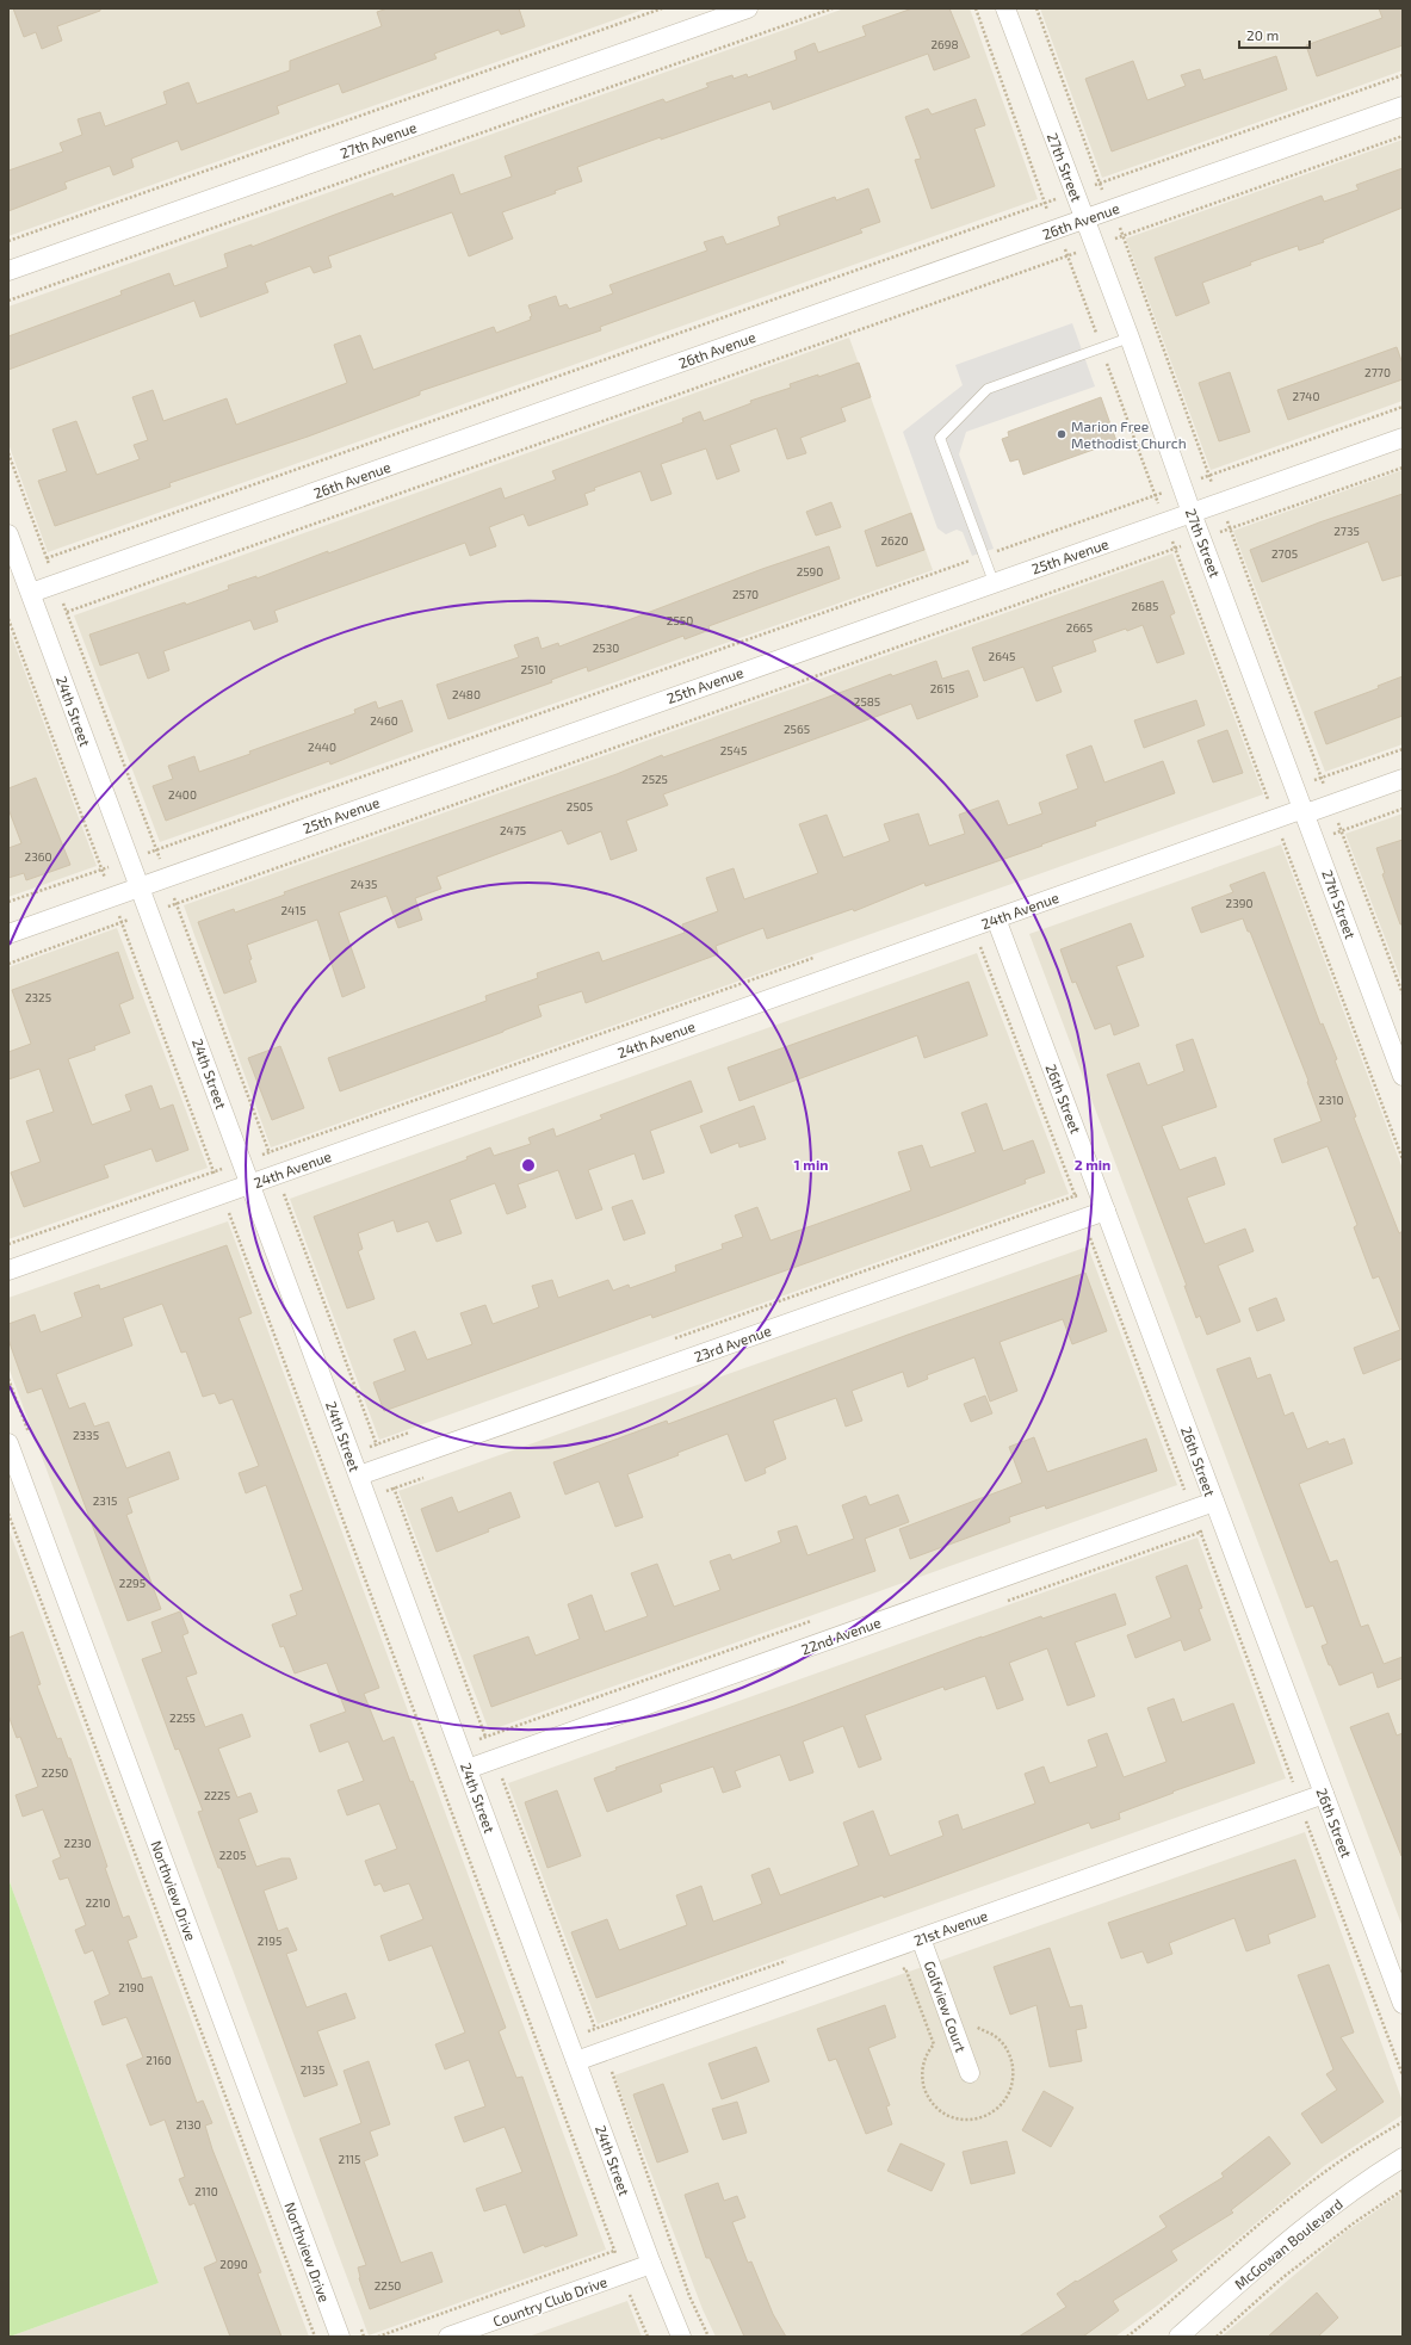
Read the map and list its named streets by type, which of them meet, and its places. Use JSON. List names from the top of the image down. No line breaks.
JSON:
{"streets":{"street":["27th Avenue","27th Street","26th Avenue","25th Avenue","24th Street","24th Avenue","26th Street","23rd Avenue","22nd Avenue","Northview Drive","21st Avenue","Golfview Court","McGowan Boulevard","Country Club Drive"]},"crossings":[["27th Street","26th Avenue"],["27th Street","25th Avenue"],["27th Street","24th Avenue"],["26th Avenue","24th Street"],["25th Avenue","24th Street"],["24th Street","24th Avenue"],["24th Street","23rd Avenue"],["24th Street","22nd Avenue"],["24th Street","21st Avenue"],["24th Street","Country Club Drive"],["24th Avenue","26th Street"],["26th Street","23rd Avenue"],["26th Street","22nd Avenue"],["26th Street","21st Avenue"],["21st Avenue","Golfview Court"]],"places":["Marion Free Methodist Church"],"house_numbers":["2698","2770","2740","2735","2620","2705","2590","2570","2685","2550","2665","2530","2645","2510","2615","2480","2585","2460","2565","2440","2545","2525","2400","2505","2475","2360","2435","2390","2415","2325","2310","2335","2315","2295","2255","2250","2225","2230","2205","2210","2195","2190","2160","2135","2130","2115","2110","2090","2250"],"scale_bar":"20 m","rings":["1 min","2 min"]}
